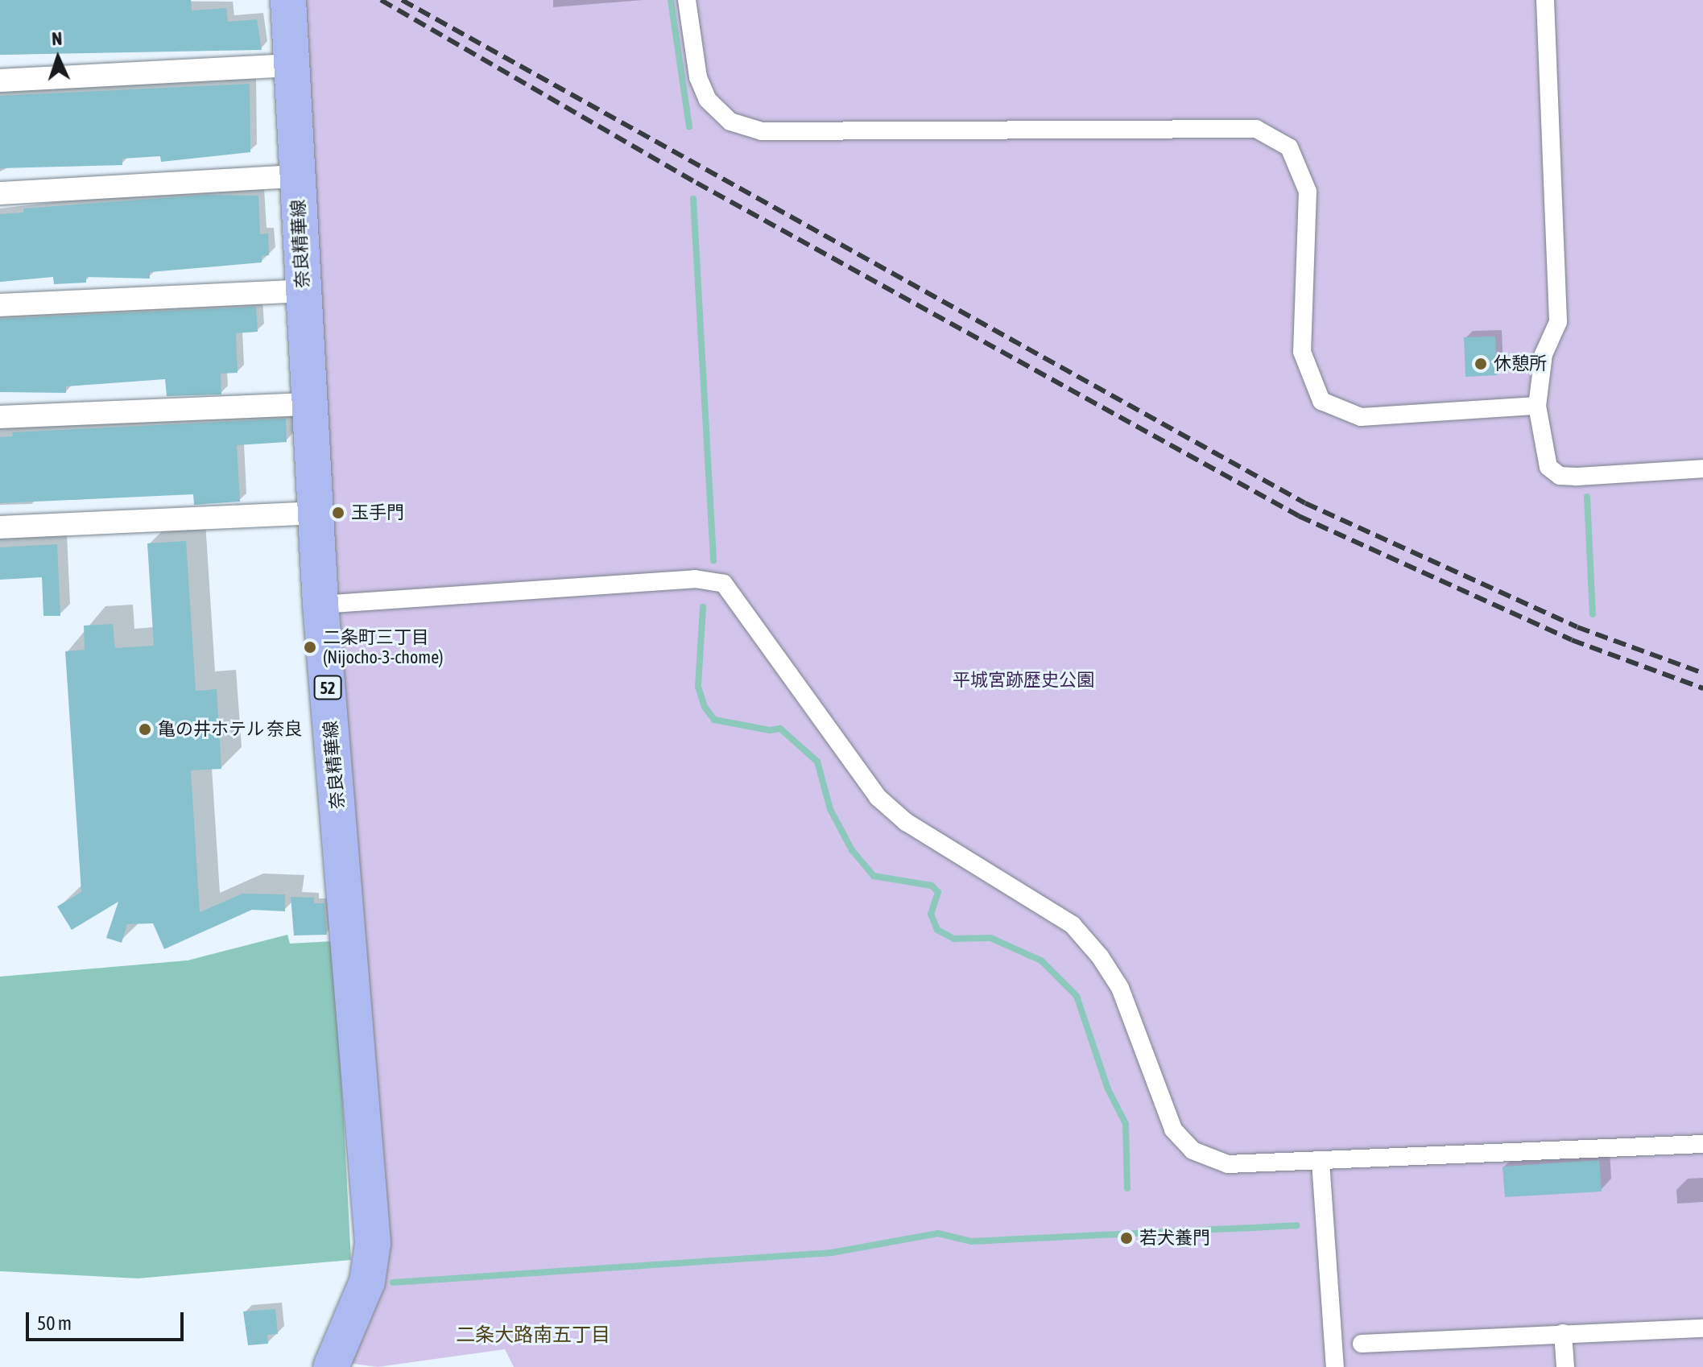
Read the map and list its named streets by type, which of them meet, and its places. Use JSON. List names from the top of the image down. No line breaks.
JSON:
{"streets":{"main road":["奈良精華線","52"]},"districts":["二条大路南五丁目"],"parks":["平城宮跡歴史公園"],"places":["休憩所","玉手門","二条町三丁目 (Nijocho-3-chome)","亀の井ホテル 奈良","若犬養門"],"scale_bar":"50 m","north":"top"}
